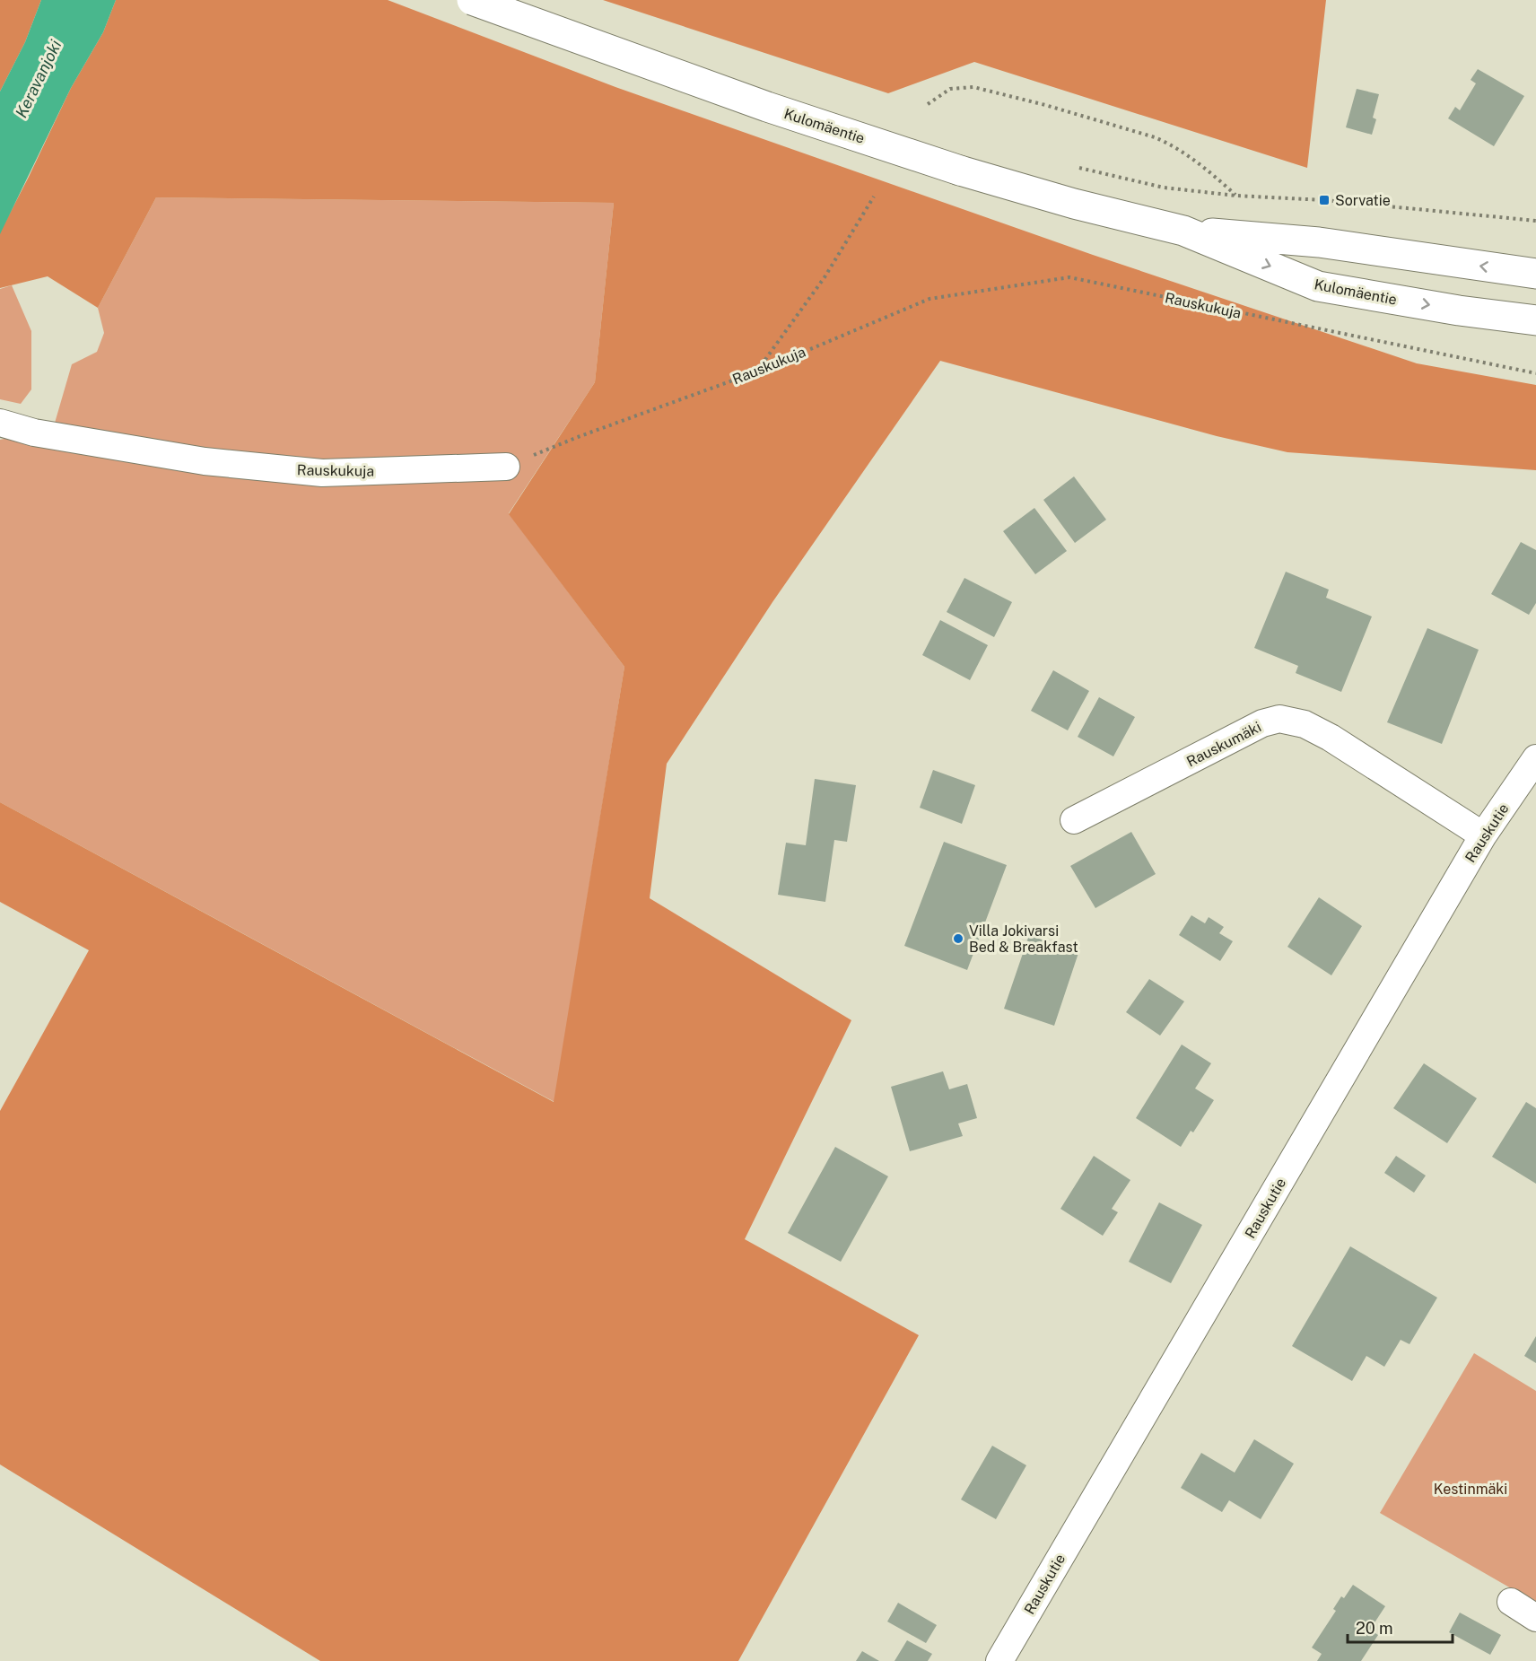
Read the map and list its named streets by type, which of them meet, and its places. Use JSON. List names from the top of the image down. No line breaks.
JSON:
{"streets":{"main road":["Kulomäentie"],"street":["Rauskukuja","Rauskumäki","Rauskutie"]},"crossings":[["Rauskumäki","Rauskutie"]],"water":["Keravanjoki"],"parks":["Kestinmäki"],"places":{"transit":["Sorvatie"],"other":["Villa Jokivarsi Bed & Breakfast"]},"scale_bar":"20 m"}
